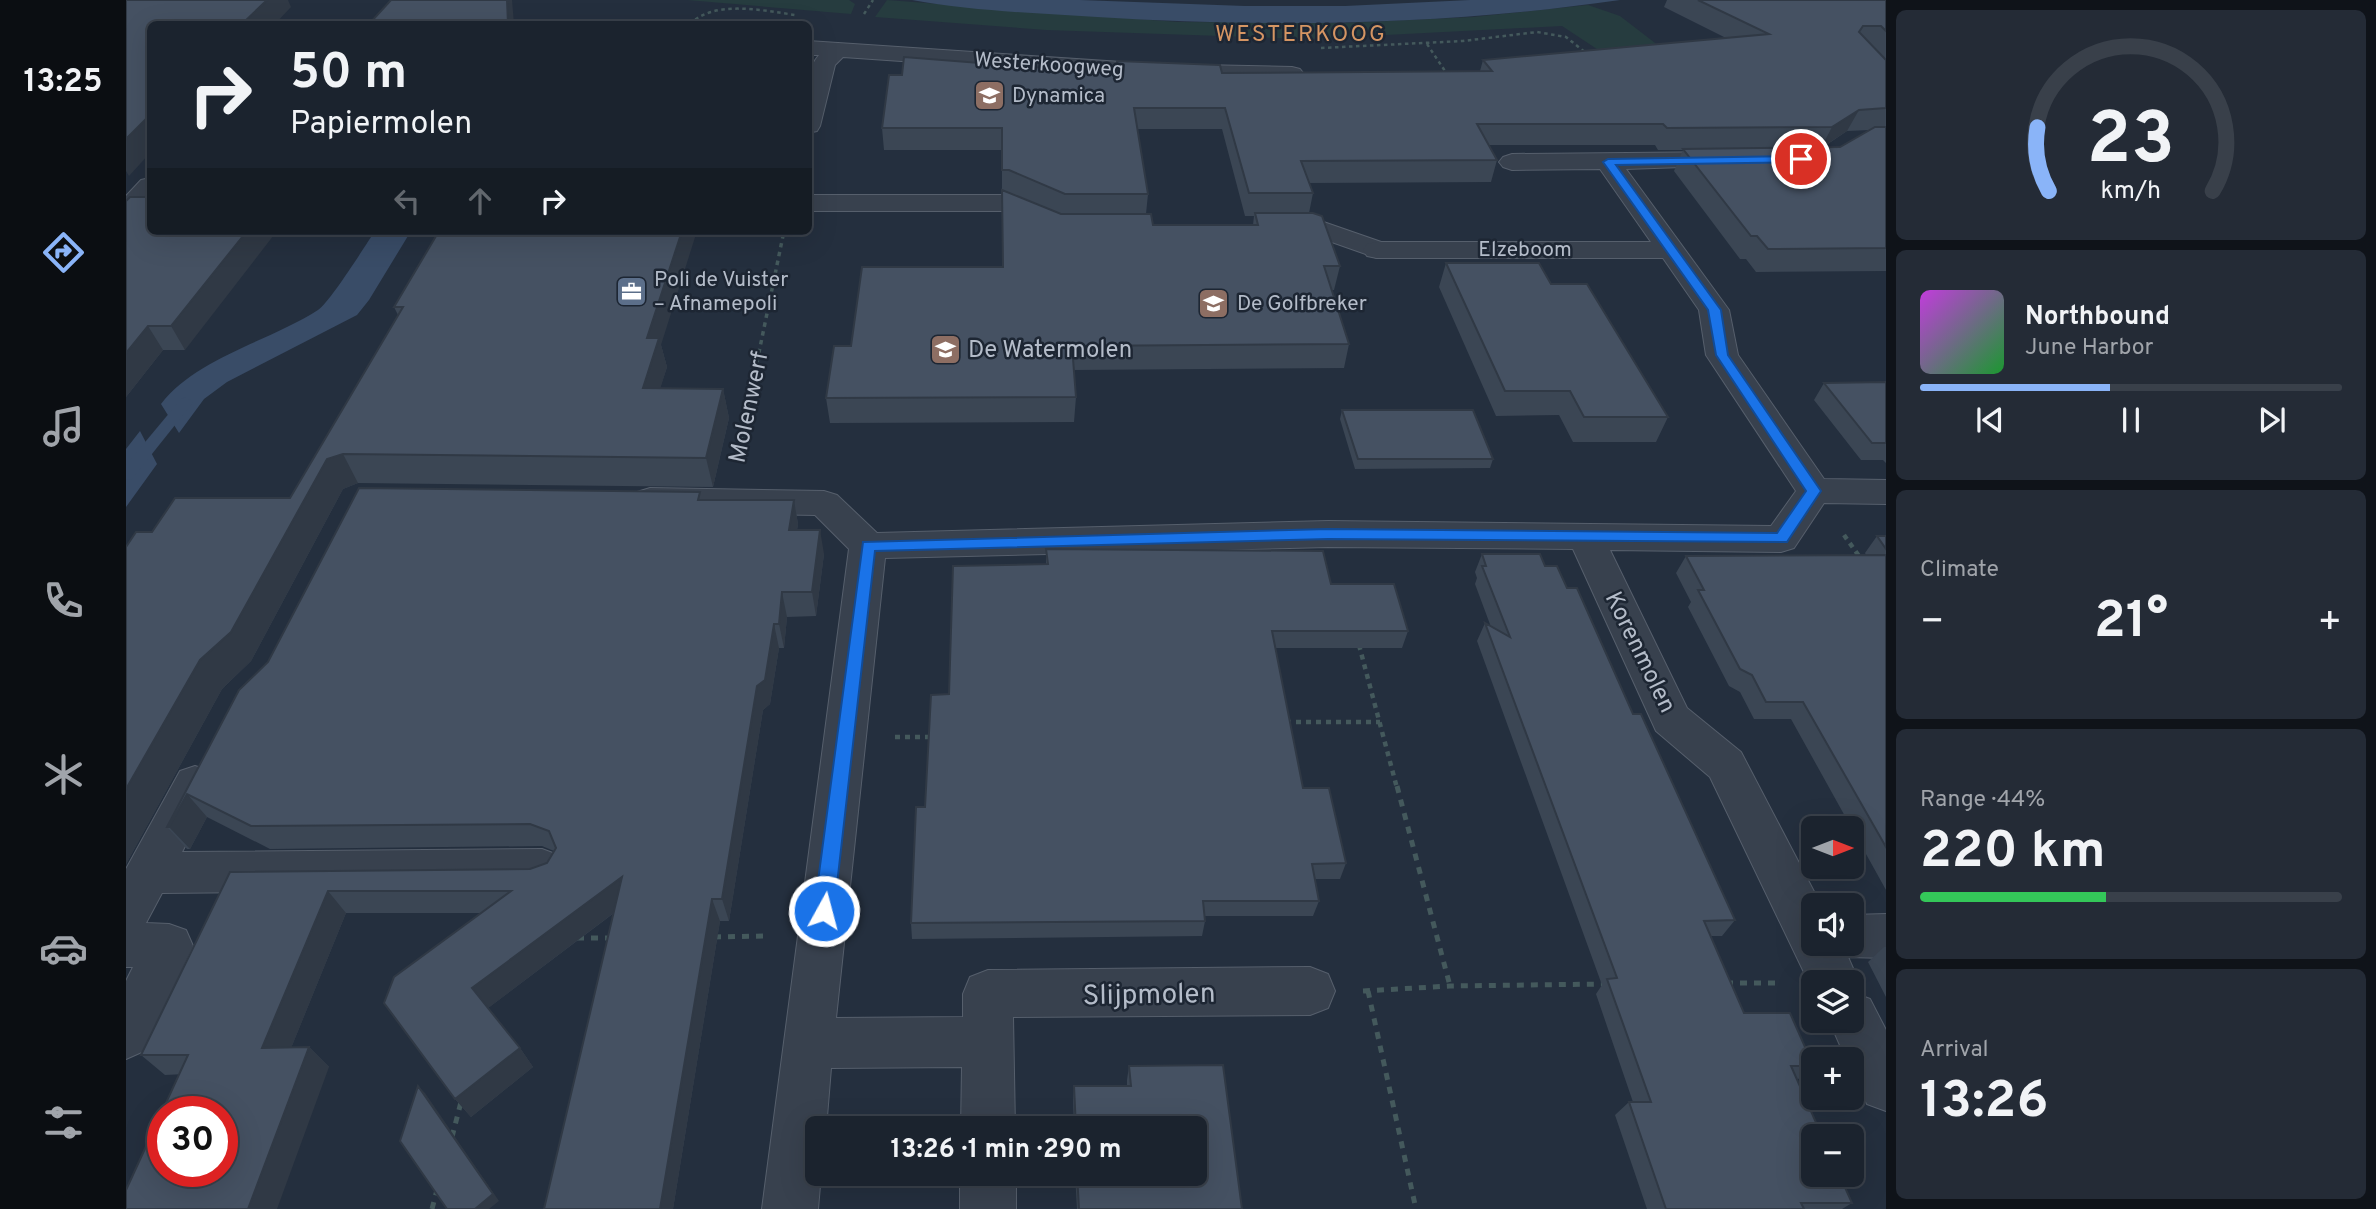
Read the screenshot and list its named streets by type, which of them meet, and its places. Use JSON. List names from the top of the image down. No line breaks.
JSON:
{"streets":{"street":["Westerkoogweg","Elzeboom","Korenmolen","Slijpmolen"],"path":["Molenwerf"]},"districts":["WESTERKOOG"],"places":{"school or university":["Dynamica","De Golfbreker","De Watermolen"],"office":["Poli de Vuister – Afnamepoli"]},"north":"right","page":{"tabs":"13:25","turn":["50 m","Papiermolen"],"song":["Northbound","June Harbor"],"tile":["Climate",["Range · 44%","220 km"],["Arrival","13:26"]],"heat":["−","21°","+"],"map_buttons":["+","−"],"limit":"30","trip":"13:26 · 1 min · 290 m","gauge":["23","km/h"]}}
